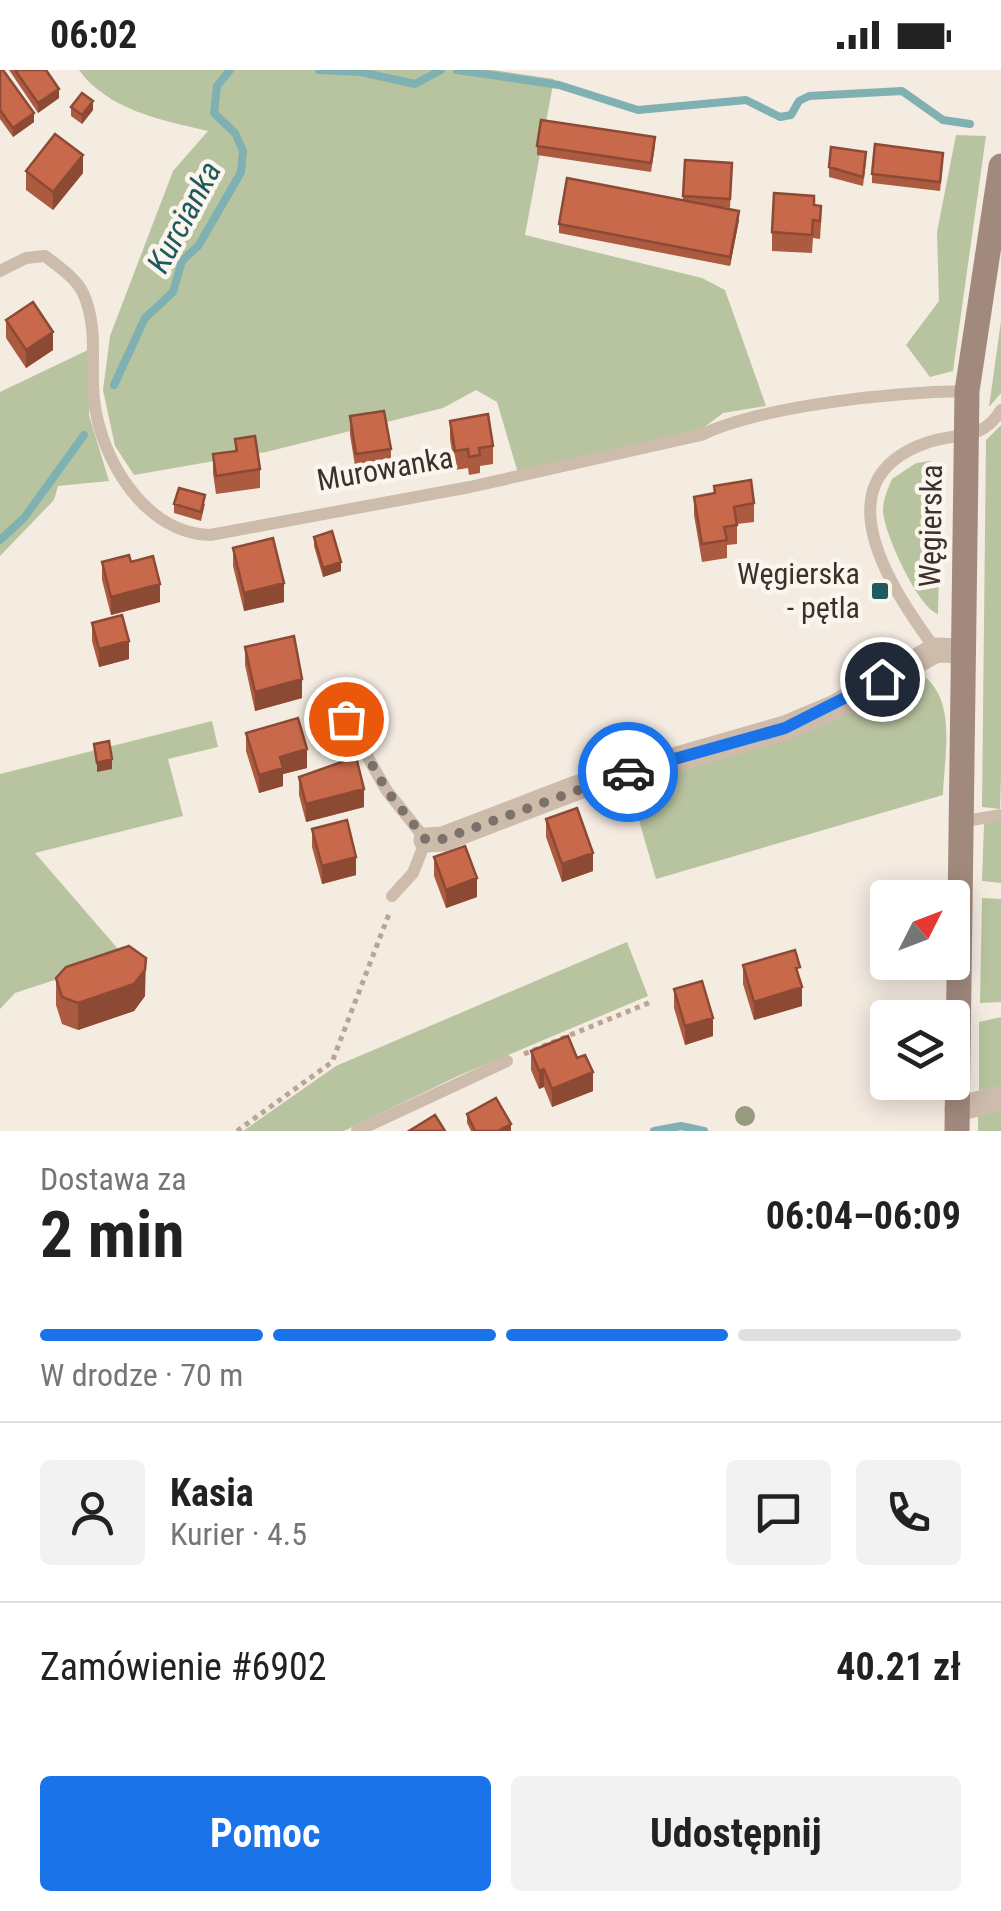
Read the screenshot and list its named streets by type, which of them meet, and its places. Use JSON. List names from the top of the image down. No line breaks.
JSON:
{"streets":{"main road":["Węgierska"],"lane":["Murowanka"]},"crossings":[["Murowanka","Węgierska"]],"water":["Kurcianka"],"places":{"transit":["Węgierska - pętla"]},"north":"top right","page":{"status":"06:02","heading":["2 min","Dostawa za","06:04–06:09"],"panel":["Kasia","Kurier · 4.5","Zamówienie #6902","40.21 zł"],"bar":"W drodze · 70 m","buttons":["Pomoc","Udostępnij"]}}
